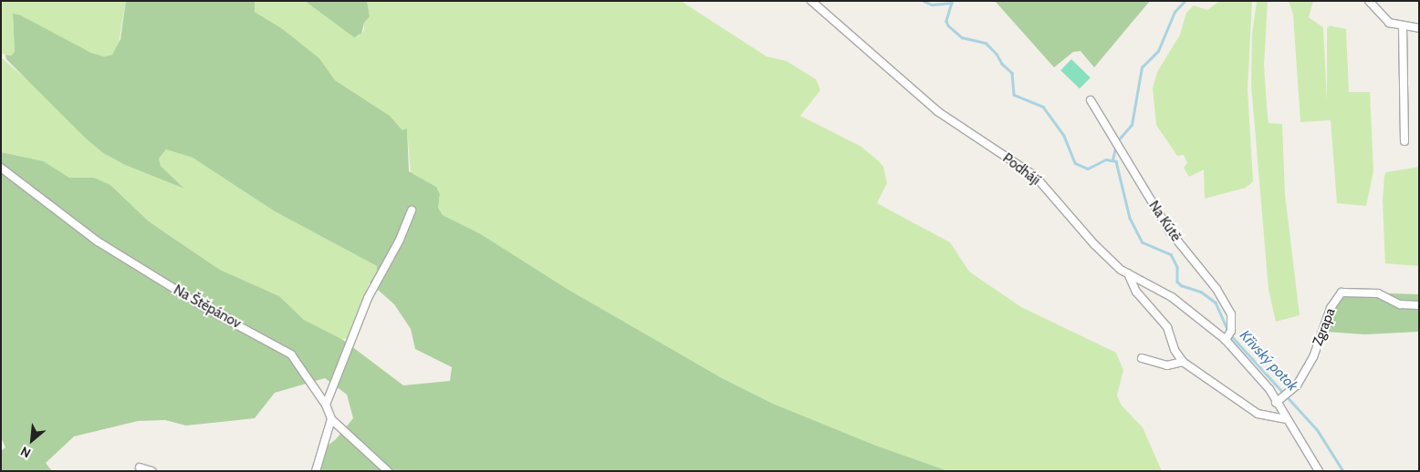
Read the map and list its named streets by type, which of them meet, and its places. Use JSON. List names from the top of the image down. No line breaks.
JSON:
{"streets":{"street":["Podhájí","Na Kútě","Na Štěpánov","Zgrapa"]},"crossings":[["Podhájí","Na Kútě"],["Podhájí","Zgrapa"]],"water":["Křivský potok"],"north":"bottom left"}
